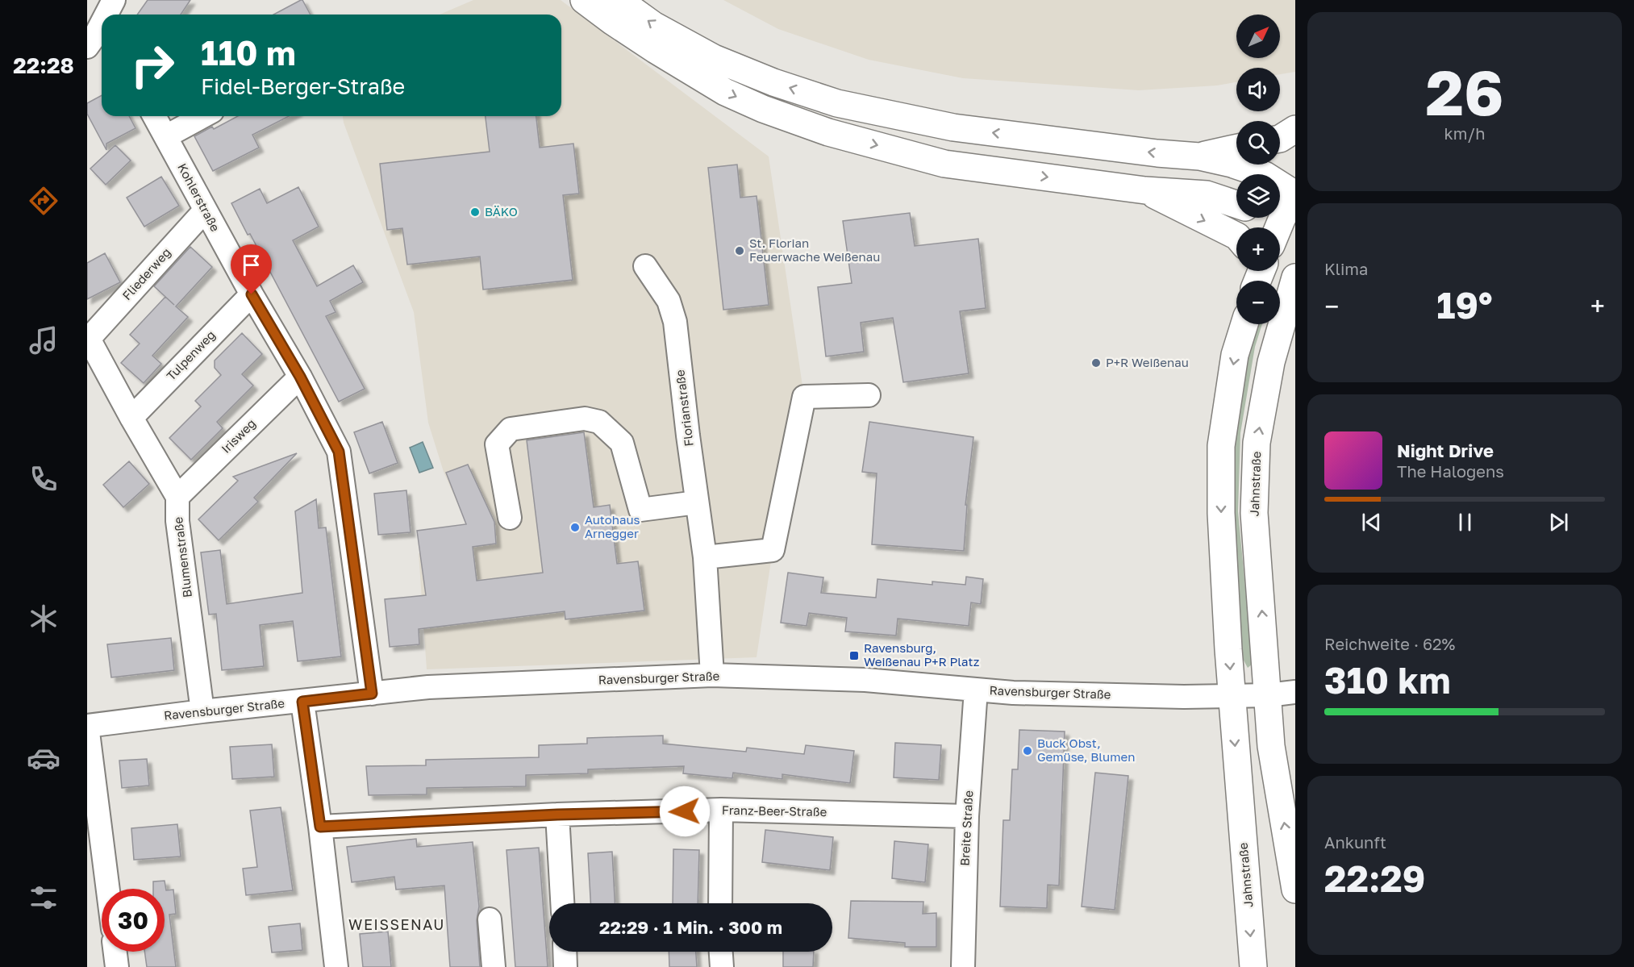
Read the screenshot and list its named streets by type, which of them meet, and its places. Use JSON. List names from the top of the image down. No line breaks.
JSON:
{"streets":{"main road":["Jahnstraße"],"street":["Kohlerstraße","Fliederweg","Tulpenweg","Florianstraße","Irisweg","Blumenstraße","Ravensburger Straße","Franz-Beer-Straße","Breite Straße"]},"crossings":[["Kohlerstraße","Fliederweg"],["Kohlerstraße","Tulpenweg"],["Kohlerstraße","Irisweg"],["Kohlerstraße","Ravensburger Straße"],["Fliederweg","Tulpenweg"],["Florianstraße","Ravensburger Straße"],["Irisweg","Blumenstraße"],["Jahnstraße","Ravensburger Straße"],["Blumenstraße","Ravensburger Straße"],["Ravensburger Straße","Breite Straße"],["Franz-Beer-Straße","Breite Straße"]],"districts":["WEISSENAU"],"places":{"other":["BÄKO","St. Florian Feuerwache Weißenau","P+R Weißenau","Autohaus Arnegger","Buck Obst, Gemüse, Blumen"],"transit":["Ravensburg, Weißenau P+R Platz"]},"north":"top right","page":{"tabs":"22:28","tile":[["26","km/h"],"Klima",["Reichweite · 62%","310 km"],["Ankunft","22:29"]],"map_buttons":["+","−"],"turn":["110 m","Fidel-Berger-Straße"],"heat":["−","19°","+"],"song":["Night Drive","The Halogens"],"limit":"30","trip":"22:29 · 1 Min. · 300 m"}}
